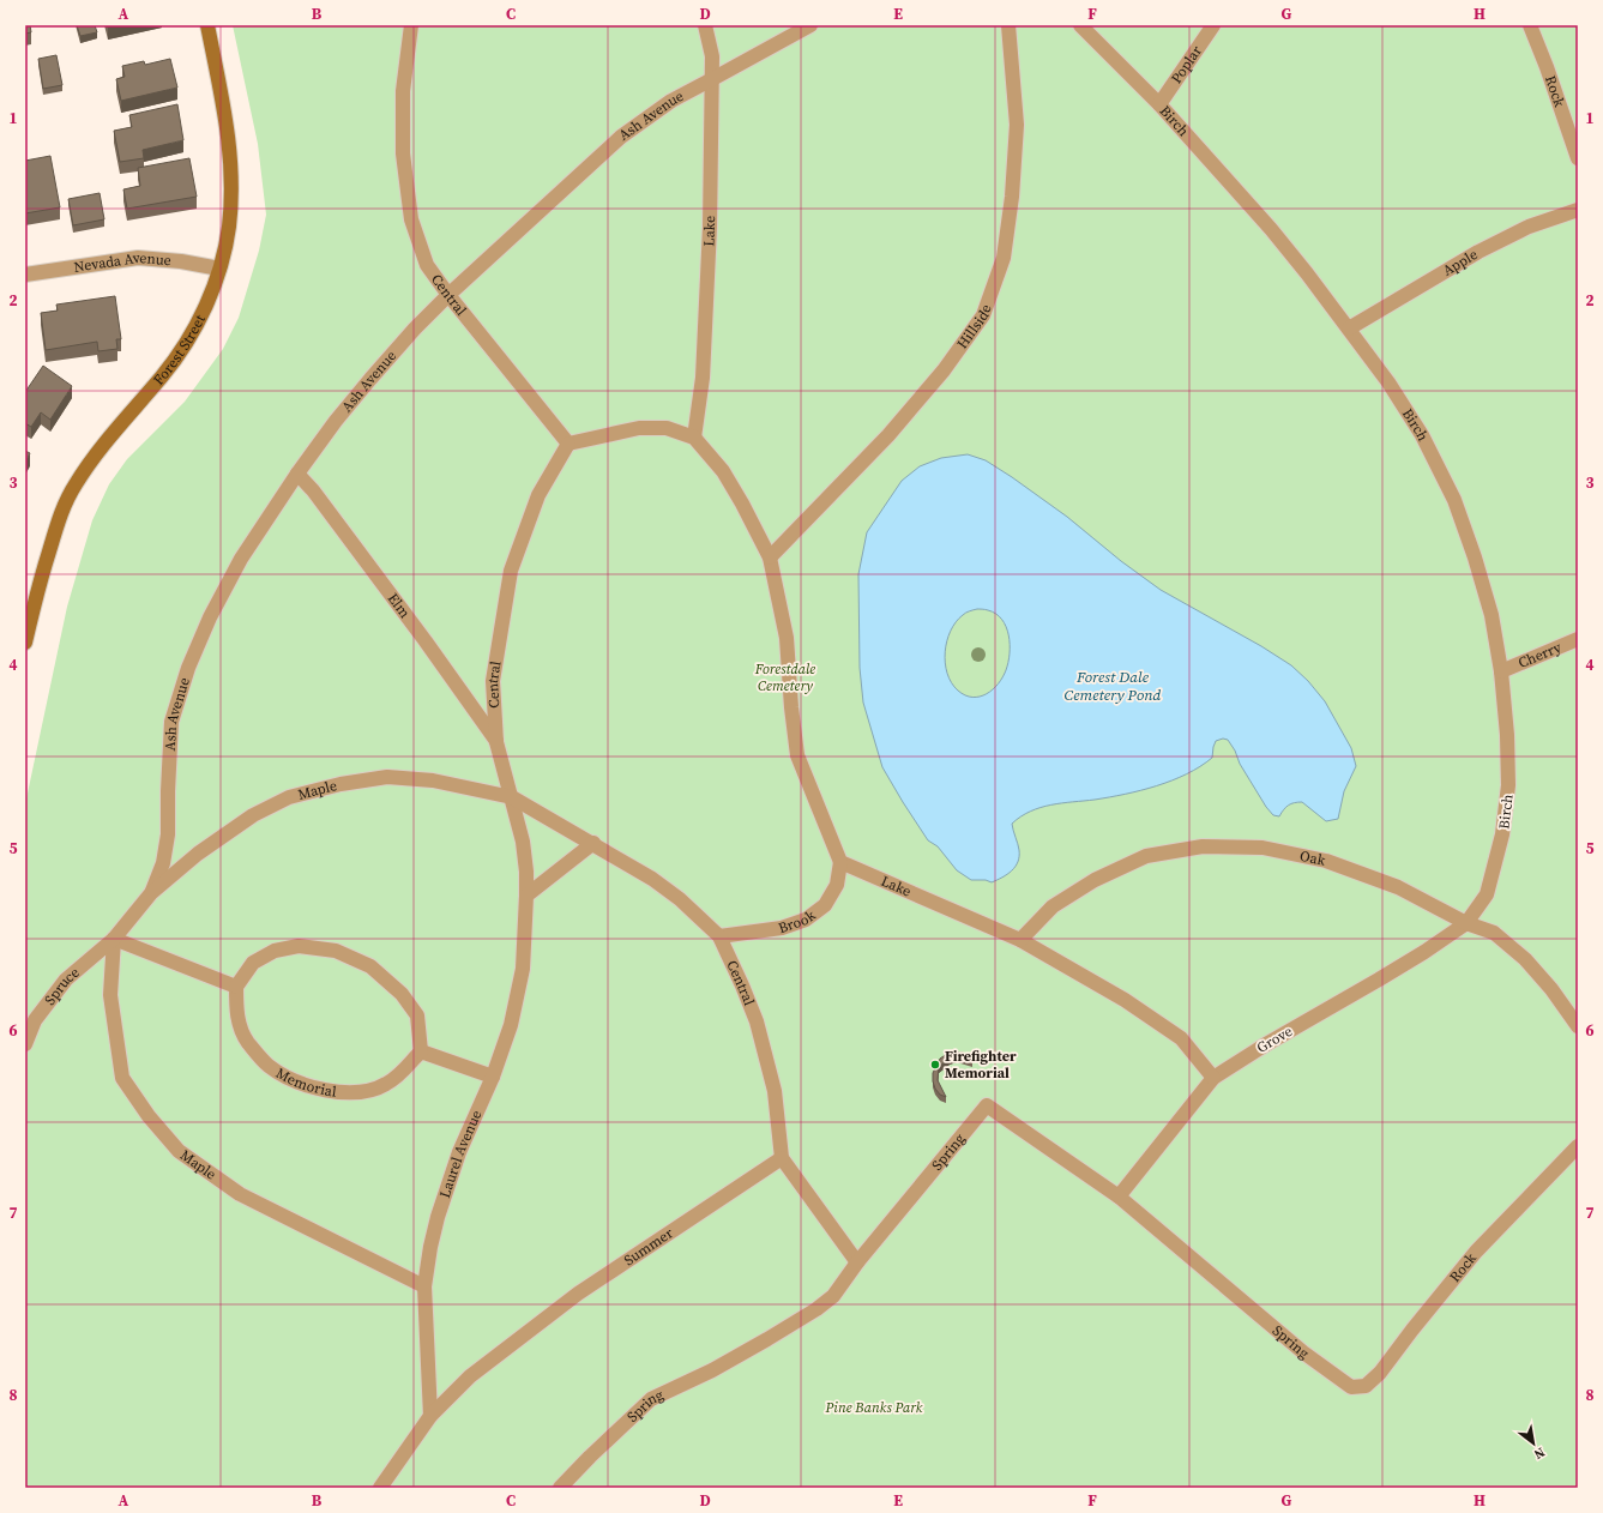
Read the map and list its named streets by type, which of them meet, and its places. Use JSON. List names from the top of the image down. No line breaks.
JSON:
{"streets":{"street":["Poplar","Rock","Ash Avenue","Birch","Lake","Apple","Nevada Avenue","Central","Hillside","Forest Street","Elm","Cherry","Maple","Oak","Brook","Spruce","Grove","Memorial","Spring","Laurel Avenue","Summer"]},"crossings":[["Poplar","Birch"],["Rock","Spring"],["Ash Avenue","Lake"],["Ash Avenue","Central"],["Ash Avenue","Elm"],["Ash Avenue","Maple"],["Ash Avenue","Spruce"],["Birch","Apple"],["Birch","Cherry"],["Birch","Oak"],["Birch","Grove"],["Lake","Oak"],["Lake","Brook"],["Lake","Grove"],["Nevada Avenue","Forest Street"],["Central","Elm"],["Central","Maple"],["Central","Brook"],["Central","Spring"],["Central","Laurel Avenue"],["Central","Summer"],["Maple","Spruce"],["Maple","Laurel Avenue"],["Oak","Grove"],["Grove","Spring"],["Laurel Avenue","Summer"]],"water":["Forest Dale Cemetery Pond"],"parks":["Forestdale Cemetery","Pine Banks Park"],"places":["Firefighter Memorial"],"north":"bottom right","grid":{"columns":["A","B","C","D","E","F","G","H"],"rows":["1","2","3","4","5","6","7","8"]}}
